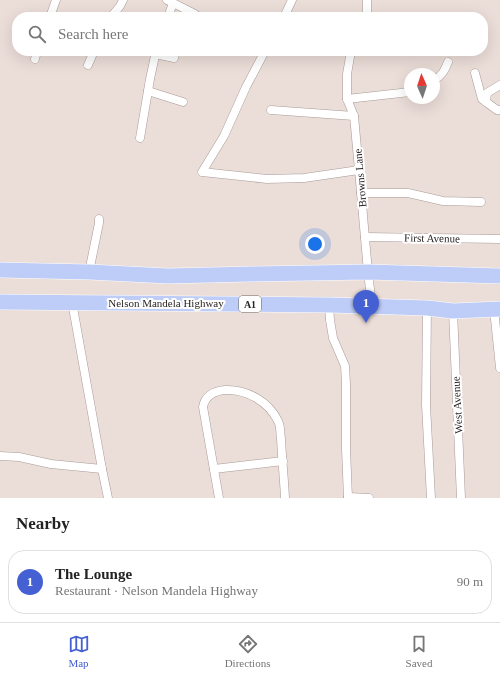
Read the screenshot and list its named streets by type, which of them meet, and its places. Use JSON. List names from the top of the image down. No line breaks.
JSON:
{"streets":{"highway":["Nelson Mandela Highway","A1"],"street":["Browns Lane","First Avenue","West Avenue"]},"crossings":[["Browns Lane","First Avenue"],["Browns Lane","Nelson Mandela Highway"],["Nelson Mandela Highway","West Avenue"]],"north":"top","page":{"search":"Search here","pins":"1","heading":"Nearby","list":[{"mark":"1","name":"The Lounge","note":"Restaurant · Nelson Mandela Highway","value":"90 m"}],"nav":["Map","Directions","Saved"]}}
